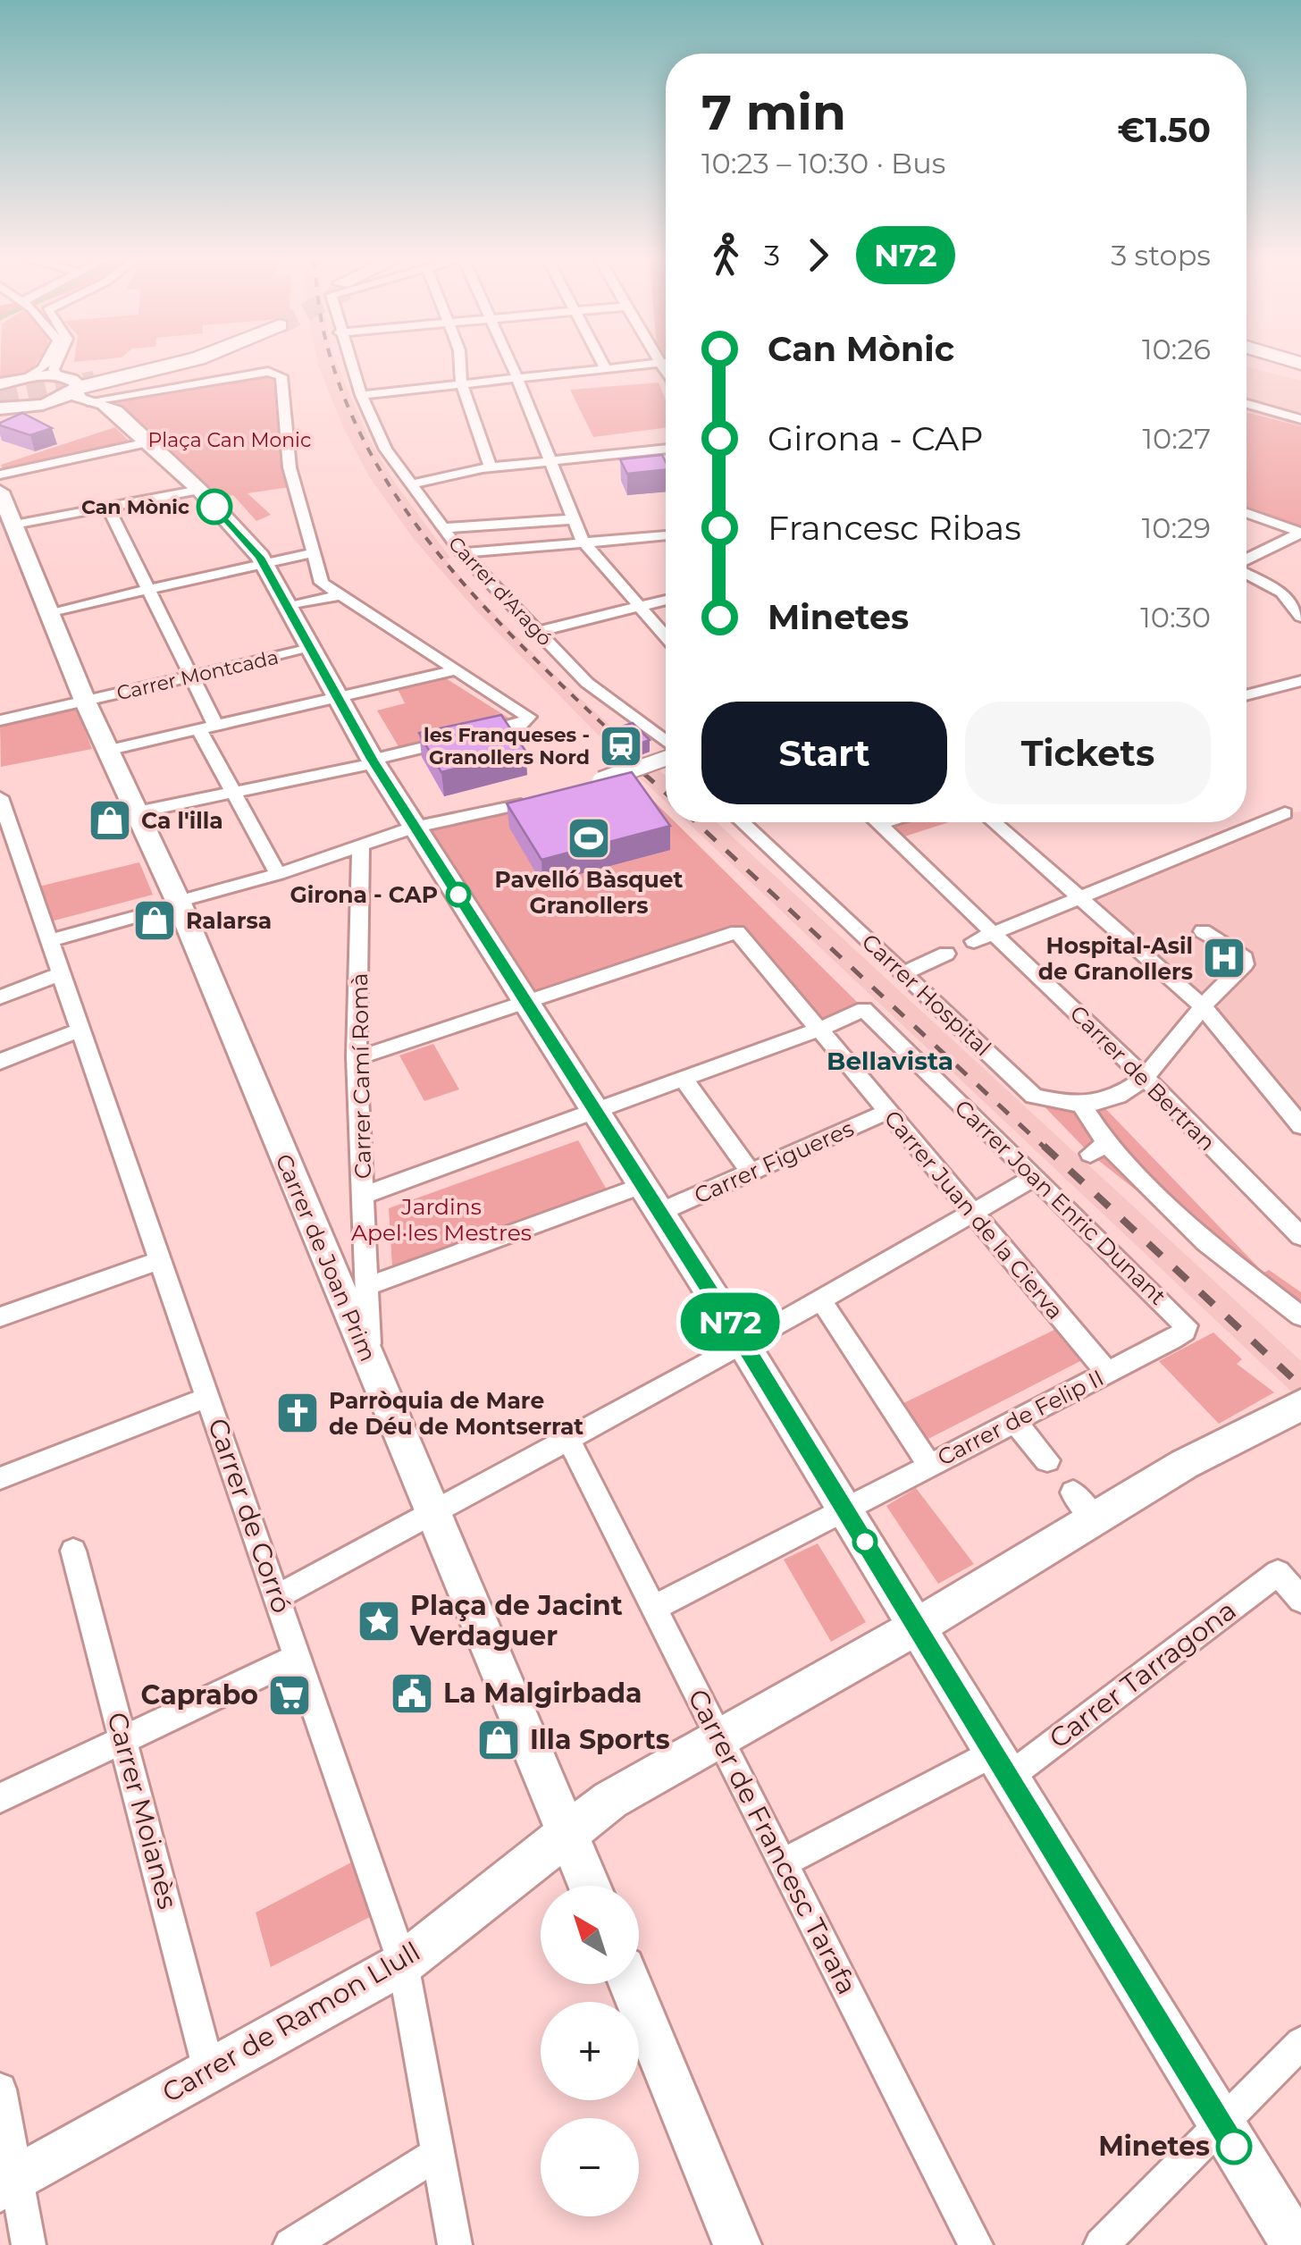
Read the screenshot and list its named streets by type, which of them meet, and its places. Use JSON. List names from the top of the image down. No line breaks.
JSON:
{"streets":{"street":["Carrer d'Aragó","Carrer Montcada","Carrer Hospital","Carrer Camí Romà","Carrer de Bertran","Carrer Figueres","Carrer Joan Enric Dunant","Carrer Juan de la Cierva","Carrer de Joan Prim","Carrer de Felip II","Carrer de Corró","Carrer Tarragona","Carrer Moianès","Carrer de Francesc Tarafa","Carrer de Ramon Llull"]},"crossings":[["Carrer Montcada","Carrer de Joan Prim"],["Carrer Hospital","Carrer de Bertran"],["Carrer Camí Romà","Carrer Figueres"],["Carrer Camí Romà","Carrer de Joan Prim"],["Carrer Figueres","Carrer Juan de la Cierva"],["Carrer Joan Enric Dunant","Carrer Juan de la Cierva"],["Carrer Joan Enric Dunant","Carrer de Felip II"],["Carrer Juan de la Cierva","Carrer de Felip II"],["Carrer de Joan Prim","Carrer de Ramon Llull"],["Carrer de Felip II","Carrer de Francesc Tarafa"],["Carrer de Corró","Carrer de Ramon Llull"],["Carrer Tarragona","Carrer de Francesc Tarafa"],["Carrer Moianès","Carrer de Ramon Llull"],["Carrer de Francesc Tarafa","Carrer de Ramon Llull"]],"districts":["Bellavista"],"parks":["Plaça Can Monic","Jardins Apel·les Mestres"],"places":{"other":["Can Mònic","Girona - CAP","Minetes"],"station":["les Franqueses - Granollers Nord"],"shop":["Ca l'illa","Ralarsa","Illa Sports"],"sports":["Pavelló Bàsquet Granollers"],"hospital":["Hospital-Asil de Granollers"],"church":["Parròquia de Mare de Déu de Montserrat"],"place":["Plaça de Jacint Verdaguer"],"public building":["La Malgirbada"],"supermarket":["Caprabo"]},"lines":["bus line N72"],"north":"top left","page":{"on_map":"N72","heading":["7 min","10:23 – 10:30 · Bus","€1.50"],"legs":["3","N72","3 stops"],"list":[{"name":"Can Mònic","value":"10:26"},{"name":"Girona - CAP","value":"10:27"},{"name":"Francesc Ribas","value":"10:29"},{"name":"Minetes","value":"10:30"}],"buttons":["Start","Tickets"],"map_buttons":["+","−"]}}
